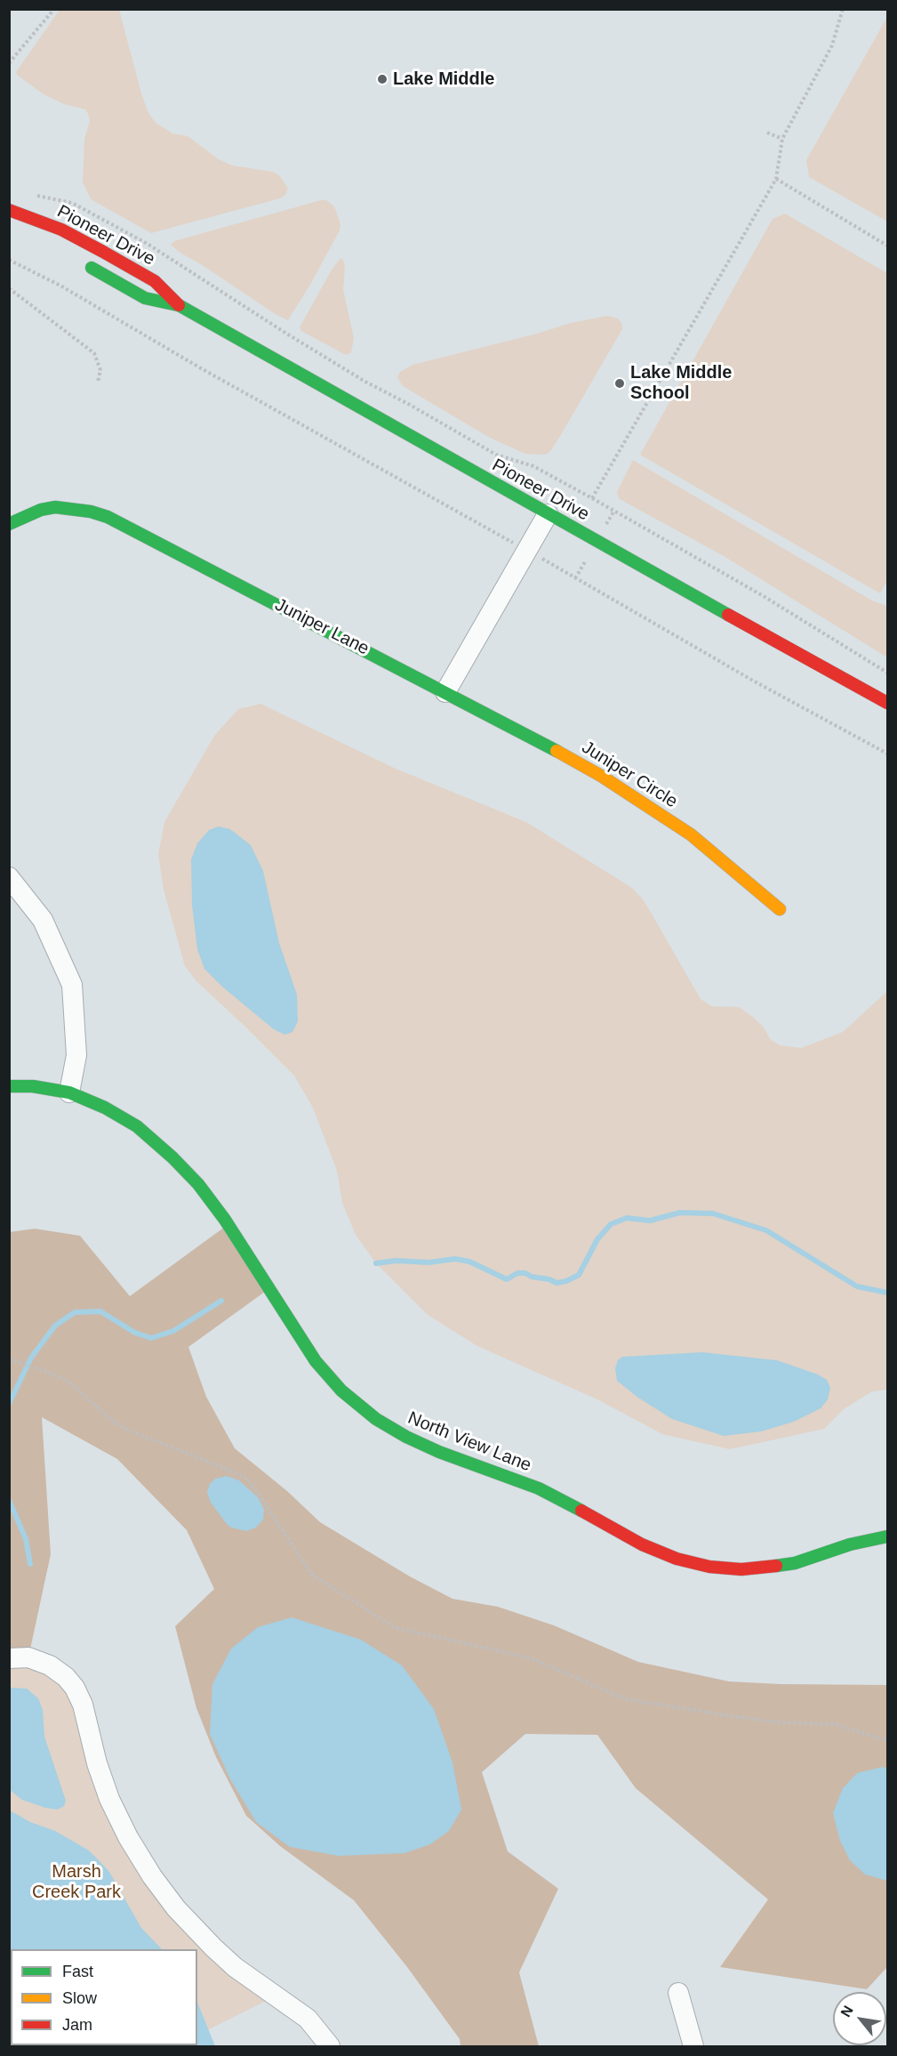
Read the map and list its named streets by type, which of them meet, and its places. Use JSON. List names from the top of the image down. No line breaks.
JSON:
{"streets":{"street":["Pioneer Drive","Juniper Lane","Juniper Circle","North View Lane"]},"crossings":[["Juniper Lane","Juniper Circle"]],"parks":["Marsh Creek Park"],"places":["Lake Middle","Lake Middle School"],"legend":["Fast","Slow","Jam"],"north":"top left"}
